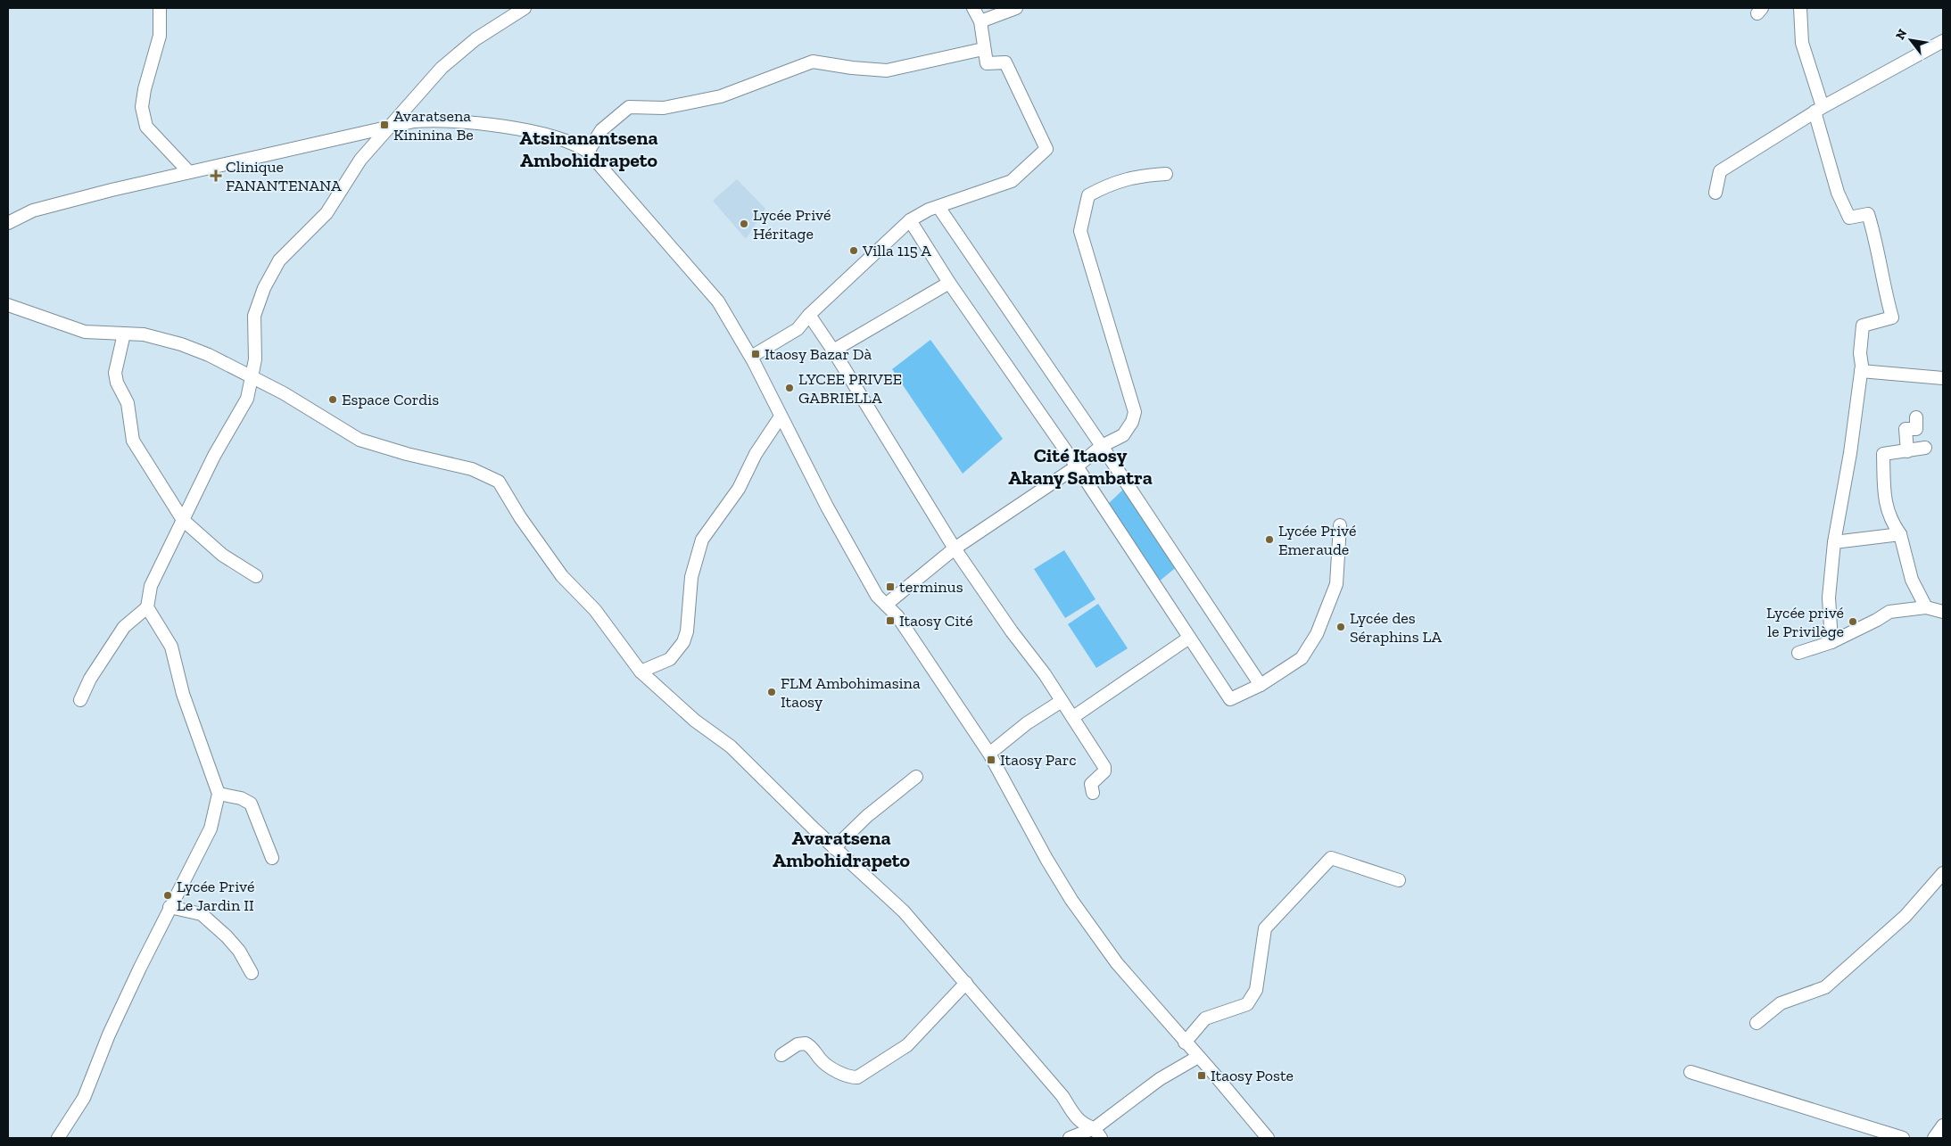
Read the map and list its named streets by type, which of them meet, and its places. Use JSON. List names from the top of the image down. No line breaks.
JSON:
{"districts":["Atsinanantsena Ambohidrapeto","Cité Itaosy Akany Sambatra","Avaratsena Ambohidrapeto"],"places":{"transit":["Avaratsena Kininina Be","Itaosy Bazar Dà","terminus","Itaosy Cité","Itaosy Parc","Itaosy Poste"],"health":["Clinique FANANTENANA"],"other":["Lycée Privé Héritage","Villa 115 A","LYCEE PRIVEE GABRIELLA","Espace Cordis","Lycée Privé Emeraude","Lycée privé le Privilège","Lycée des Séraphins LA","FLM Ambohimasina Itaosy","Lycée Privé Le Jardin II"]},"north":"top left"}
